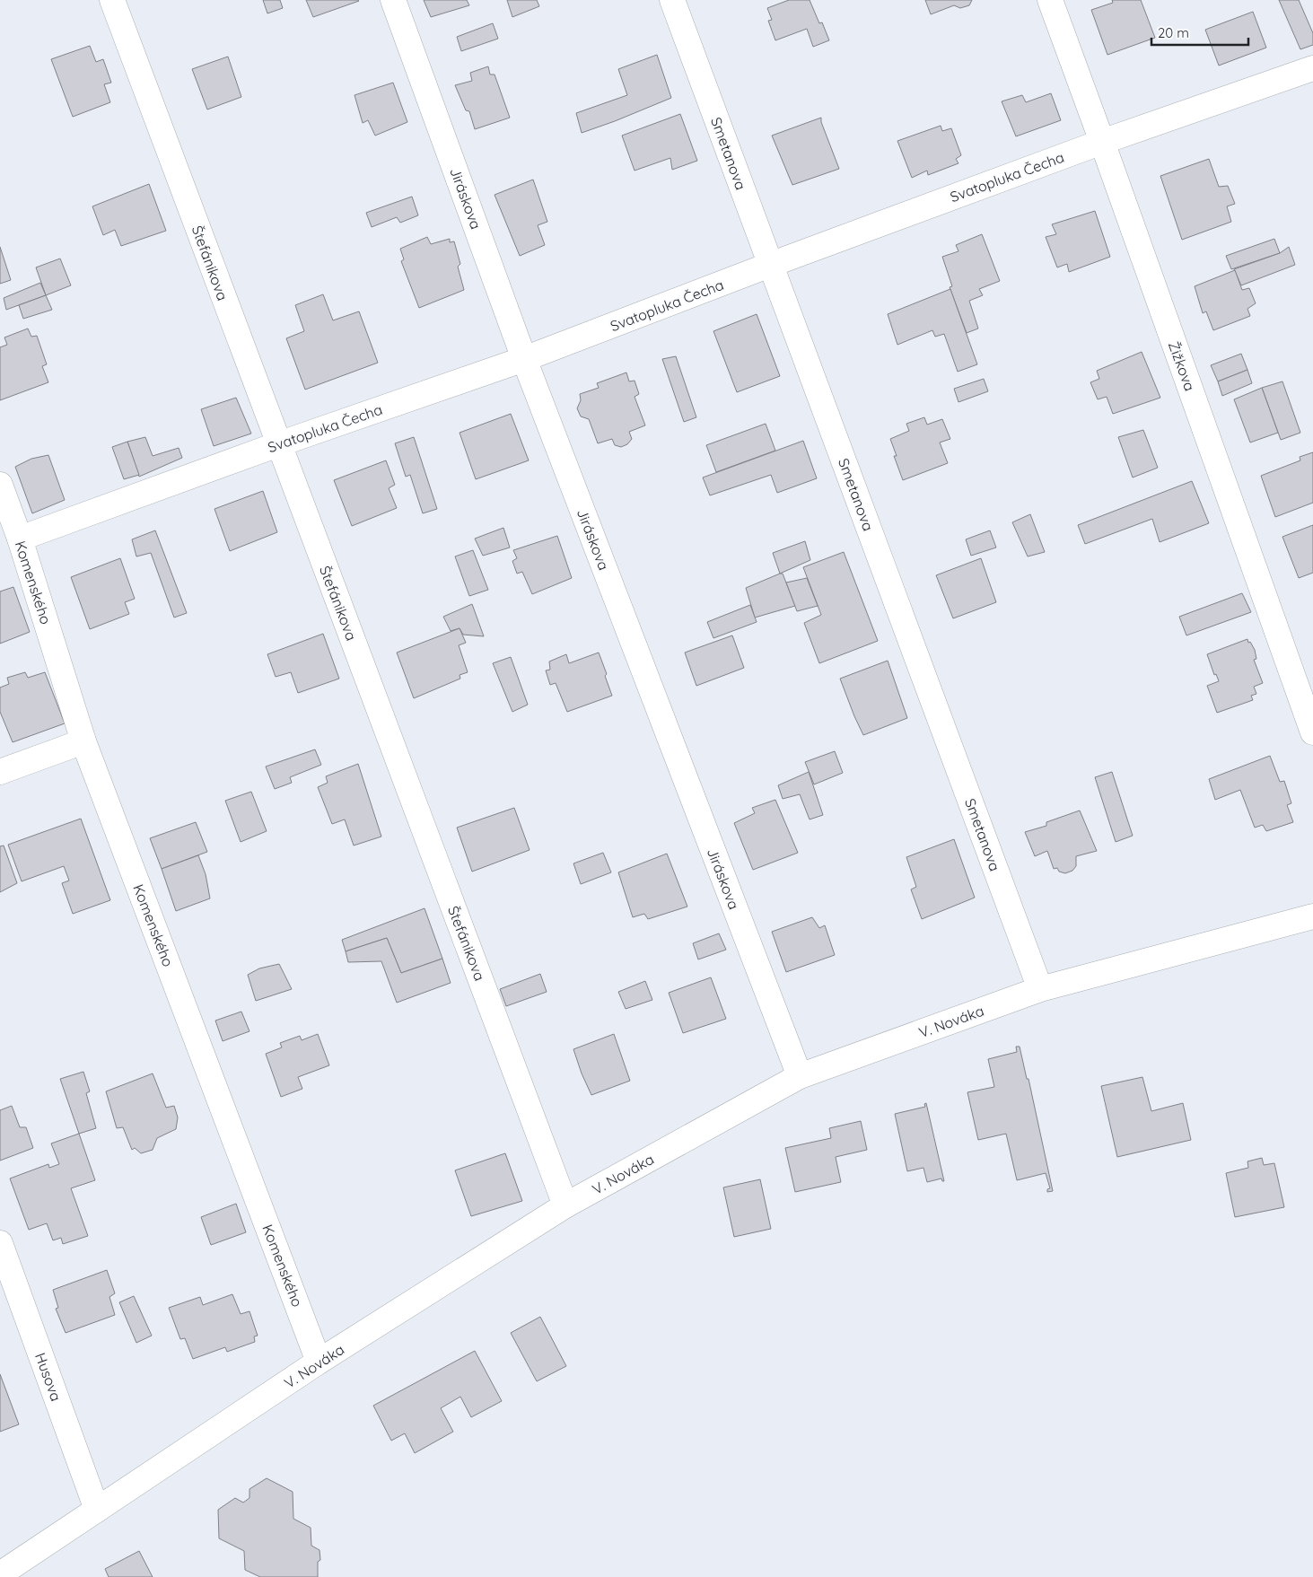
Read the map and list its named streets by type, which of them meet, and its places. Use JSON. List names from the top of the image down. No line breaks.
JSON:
{"streets":{"street":["Smetanova","Svatopluka Čecha","Jiráskova","Štefánikova","Žižkova","Komenského","V. Nováka","Husova"]},"crossings":[["Smetanova","Svatopluka Čecha"],["Smetanova","V. Nováka"],["Svatopluka Čecha","Jiráskova"],["Svatopluka Čecha","Štefánikova"],["Svatopluka Čecha","Žižkova"],["Svatopluka Čecha","Komenského"],["Jiráskova","V. Nováka"],["Štefánikova","V. Nováka"],["Komenského","V. Nováka"],["V. Nováka","Husova"]],"scale_bar":"20 m"}
